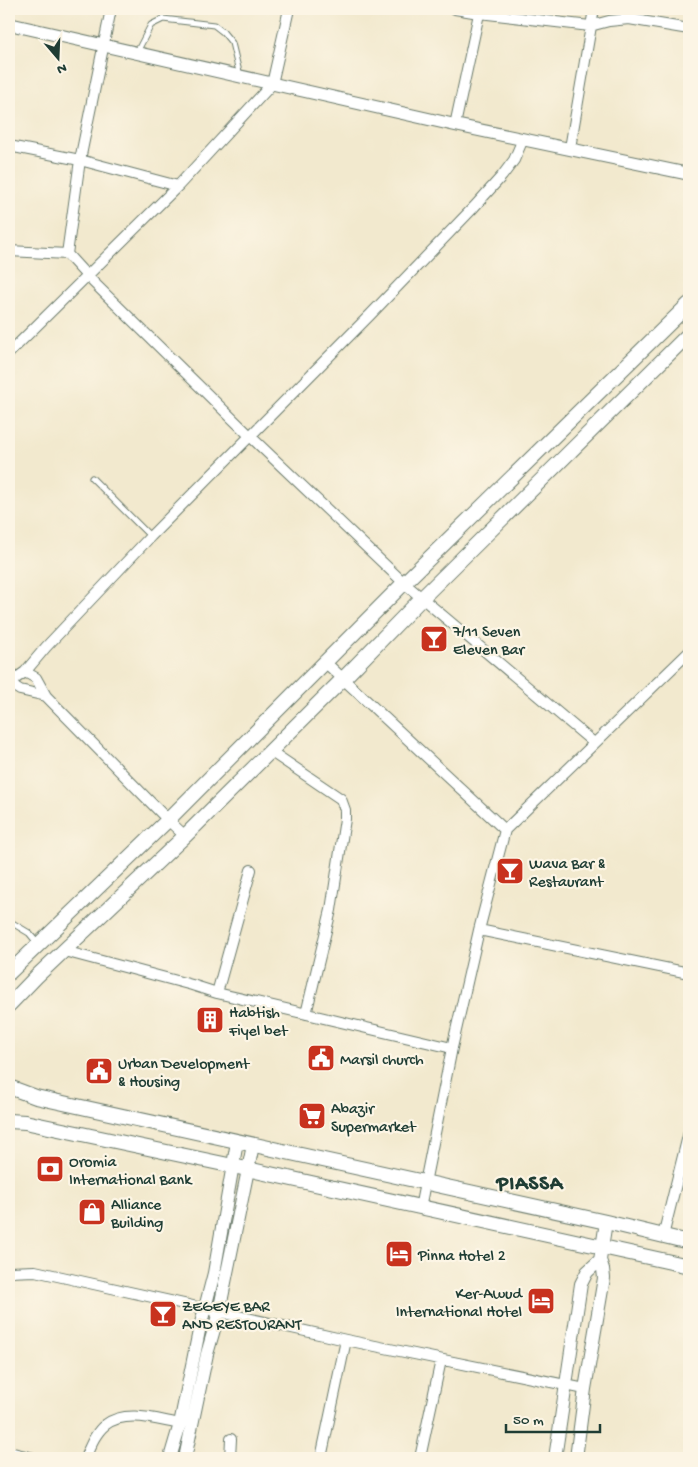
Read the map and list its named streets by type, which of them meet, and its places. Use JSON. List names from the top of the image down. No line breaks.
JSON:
{"districts":["PIASSA"],"places":{"bar":["7/11 Seven Eleven Bar","Wava Bar & Restaurant","ZEGEYE BAR AND RESTOURANT"],"building":["Habtish Fiyel bet"],"public building":["Marsil church","Urban Development & Housing"],"supermarket":["Abazir Supermarket"],"bank":["Oromia International Bank"],"shop":["Alliance Building"],"hotel":["Pinna Hotel 2","Ker-Awud International Hotel"]},"scale_bar":"50 m","north":"bottom"}
